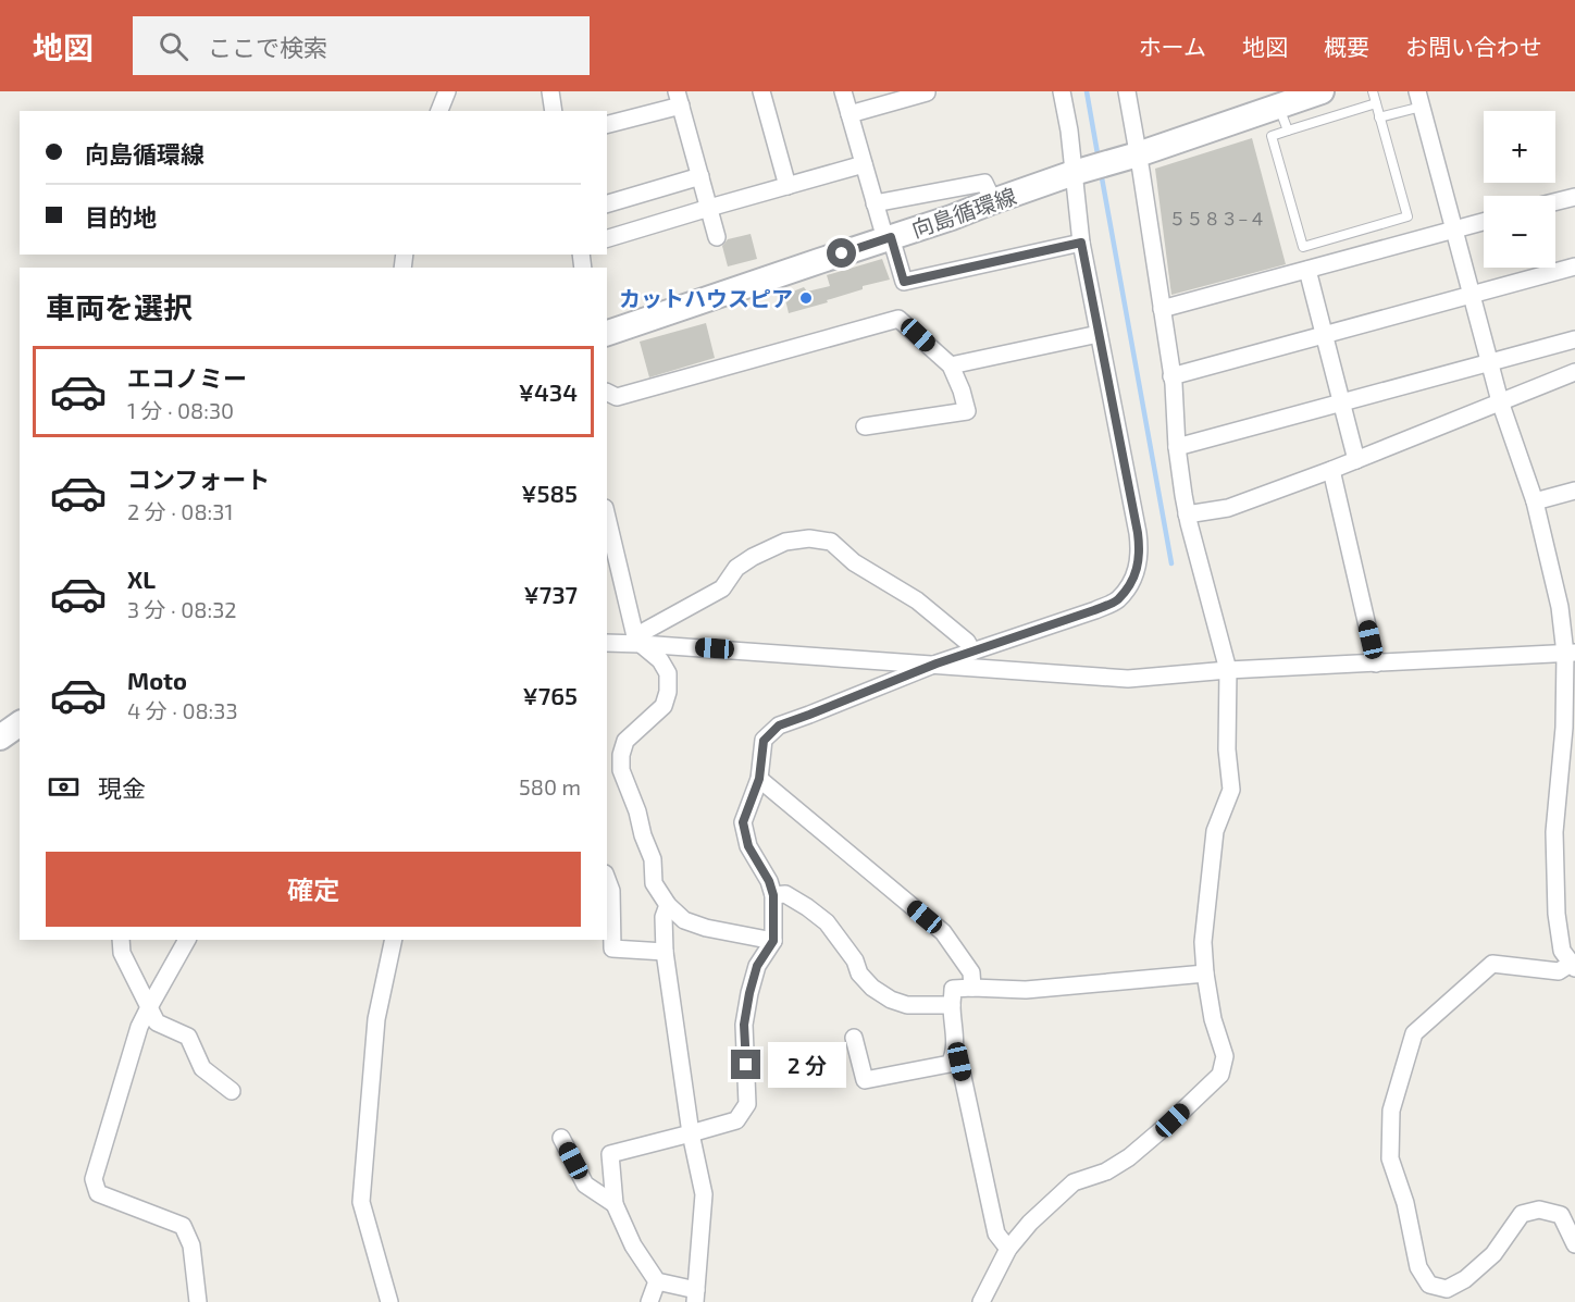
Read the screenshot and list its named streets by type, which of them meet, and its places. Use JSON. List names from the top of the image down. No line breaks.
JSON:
{"streets":{"main road":["向島循環線"]},"places":["カットハウスピア"],"house_numbers":["５５８３−４"],"page":{"header":"地図","search":"ここで検索","nav":["ホーム","地図","概要","お問い合わせ"],"map_buttons":["+","−"],"banner":["向島循環線","目的地"],"heading":"車両を選択","list":[{"name":"エコノミー","note":"1 分 · 08:30","value":"¥434"},{"name":"コンフォート","note":"2 分 · 08:31","value":"¥585"},{"name":"XL","note":"3 分 · 08:32","value":"¥737"},{"name":"Moto","note":"4 分 · 08:33","value":"¥765"}],"pay":["現金","580 m"],"buttons":"確定","bubble":"2 分"}}
